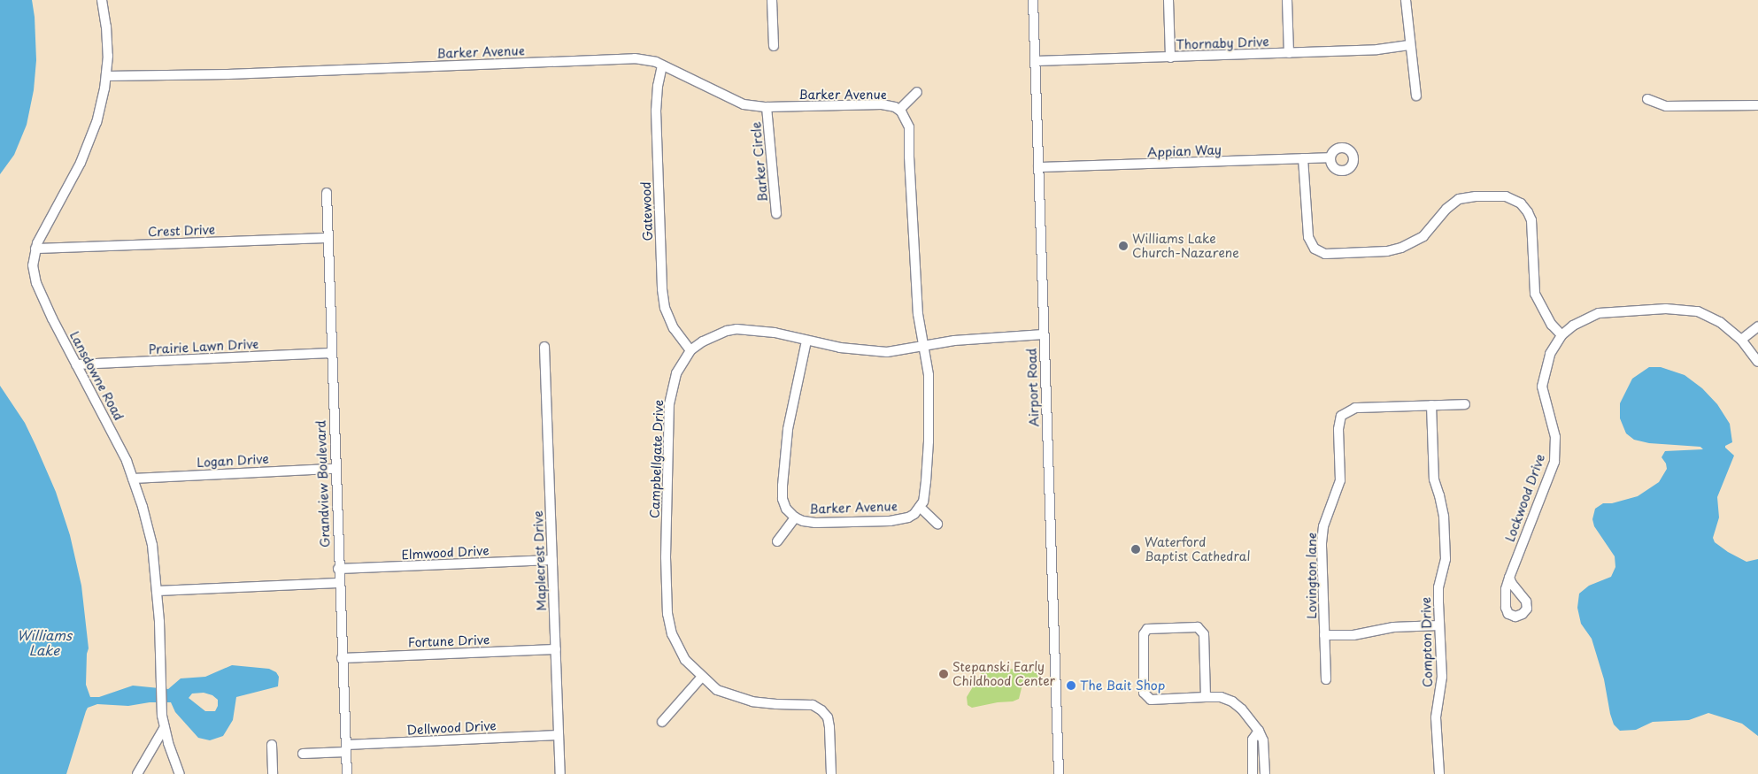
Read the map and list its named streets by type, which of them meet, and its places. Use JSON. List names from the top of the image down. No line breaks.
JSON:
{"streets":{"street":["Thornaby Drive","Barker Avenue","Appian Way","Barker Circle","Gatewood","Crest Drive","Prairie Lawn Drive","Lansdowne Road","Airport Road","Campbellgate Drive","Logan Drive","Grandview Boulevard","Lockwood Drive","Elmwood Drive","Maplecrest Drive","Lovington lane","Fortune Drive","Compton Drive","Dellwood Drive"]},"crossings":[["Thornaby Drive","Airport Road"],["Barker Avenue","Barker Circle"],["Barker Avenue","Gatewood"],["Barker Avenue","Lansdowne Road"],["Barker Avenue","Campbellgate Drive"],["Appian Way","Airport Road"],["Gatewood","Campbellgate Drive"],["Crest Drive","Lansdowne Road"],["Crest Drive","Grandview Boulevard"],["Prairie Lawn Drive","Lansdowne Road"],["Prairie Lawn Drive","Grandview Boulevard"],["Lansdowne Road","Logan Drive"],["Airport Road","Campbellgate Drive"],["Logan Drive","Grandview Boulevard"],["Grandview Boulevard","Elmwood Drive"],["Grandview Boulevard","Fortune Drive"],["Grandview Boulevard","Dellwood Drive"],["Elmwood Drive","Maplecrest Drive"],["Maplecrest Drive","Fortune Drive"],["Maplecrest Drive","Dellwood Drive"],["Lovington lane","Compton Drive"]],"water":["Williams Lake"],"places":["Williams Lake Church-Nazarene","Waterford Baptist Cathedral","Stepanski Early Childhood Center","The Bait Shop"]}
